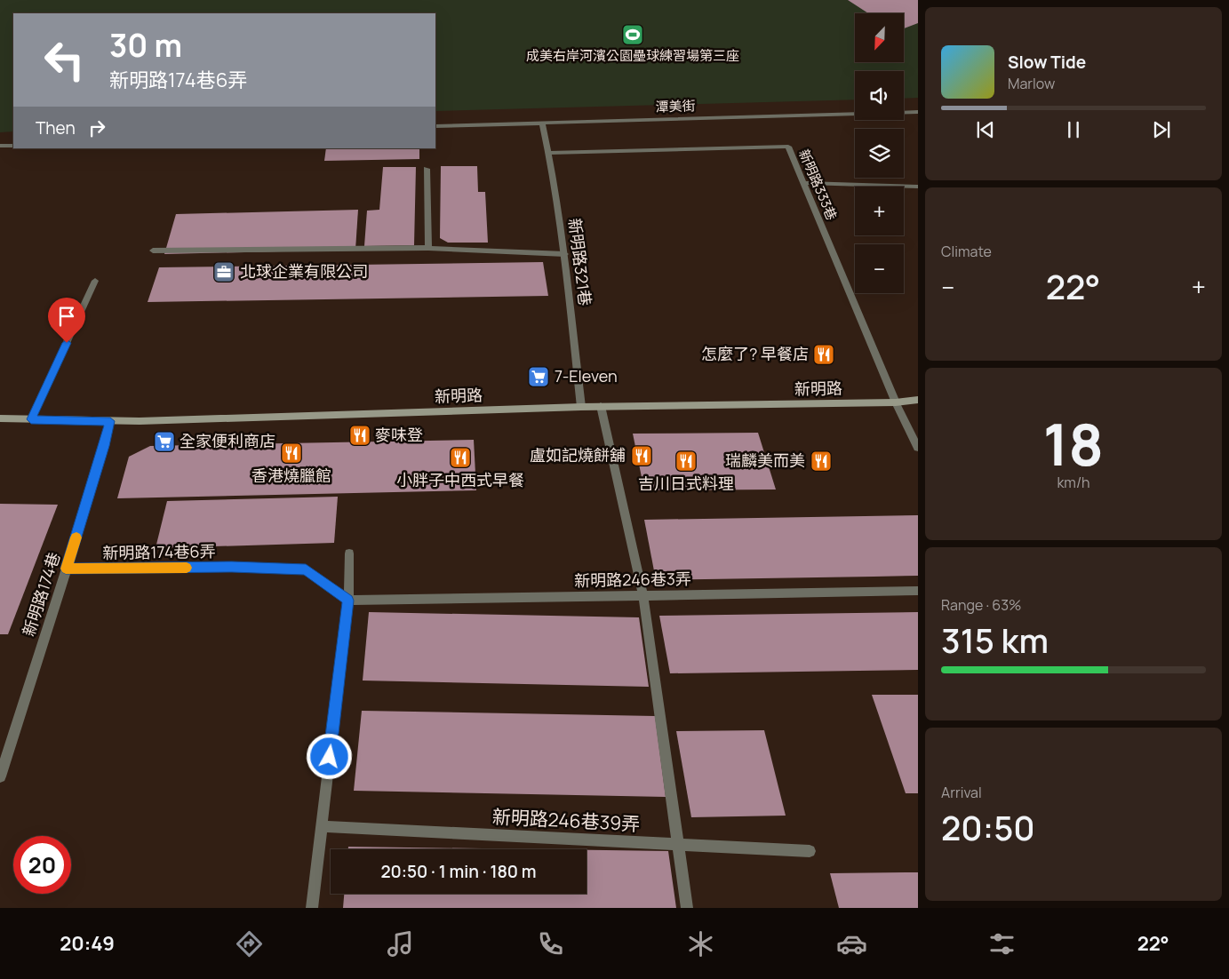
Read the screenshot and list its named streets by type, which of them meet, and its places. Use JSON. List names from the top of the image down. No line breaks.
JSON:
{"streets":{"street":["潭美街","新明路333巷","新明路321巷","新明路","新明路174巷6弄","新明路246巷3弄","新明路174巷","新明路246巷39弄"]},"crossings":[["潭美街","新明路321巷"],["新明路333巷","新明路321巷"],["新明路333巷","新明路"],["新明路321巷","新明路"],["新明路","新明路174巷"],["新明路174巷6弄","新明路246巷3弄"],["新明路174巷6弄","新明路174巷"]],"places":{"sports":["成美右岸河濱公園壘球練習場第三座"],"office":["北球企業有限公司"],"restaurant":["怎麼了? 早餐店","麥味登","香港燒臘館","盧如記燒餅舖","小胖子中西式早餐","吉川日式料理","瑞麟美而美"],"supermarket":["7-Eleven","全家便利商店"]},"north":"bottom left","page":{"map_buttons":["+","−"],"turn":["30 m","新明路174巷6弄"],"song":["Slow Tide","Marlow"],"then":"Then","tile":["Climate",["18","km/h"],["Range · 63%","315 km"],["Arrival","20:50"]],"heat":["−","22°","+"],"limit":"20","trip":"20:50 · 1 min · 180 m","tabs":["20:49","22°"]}}
